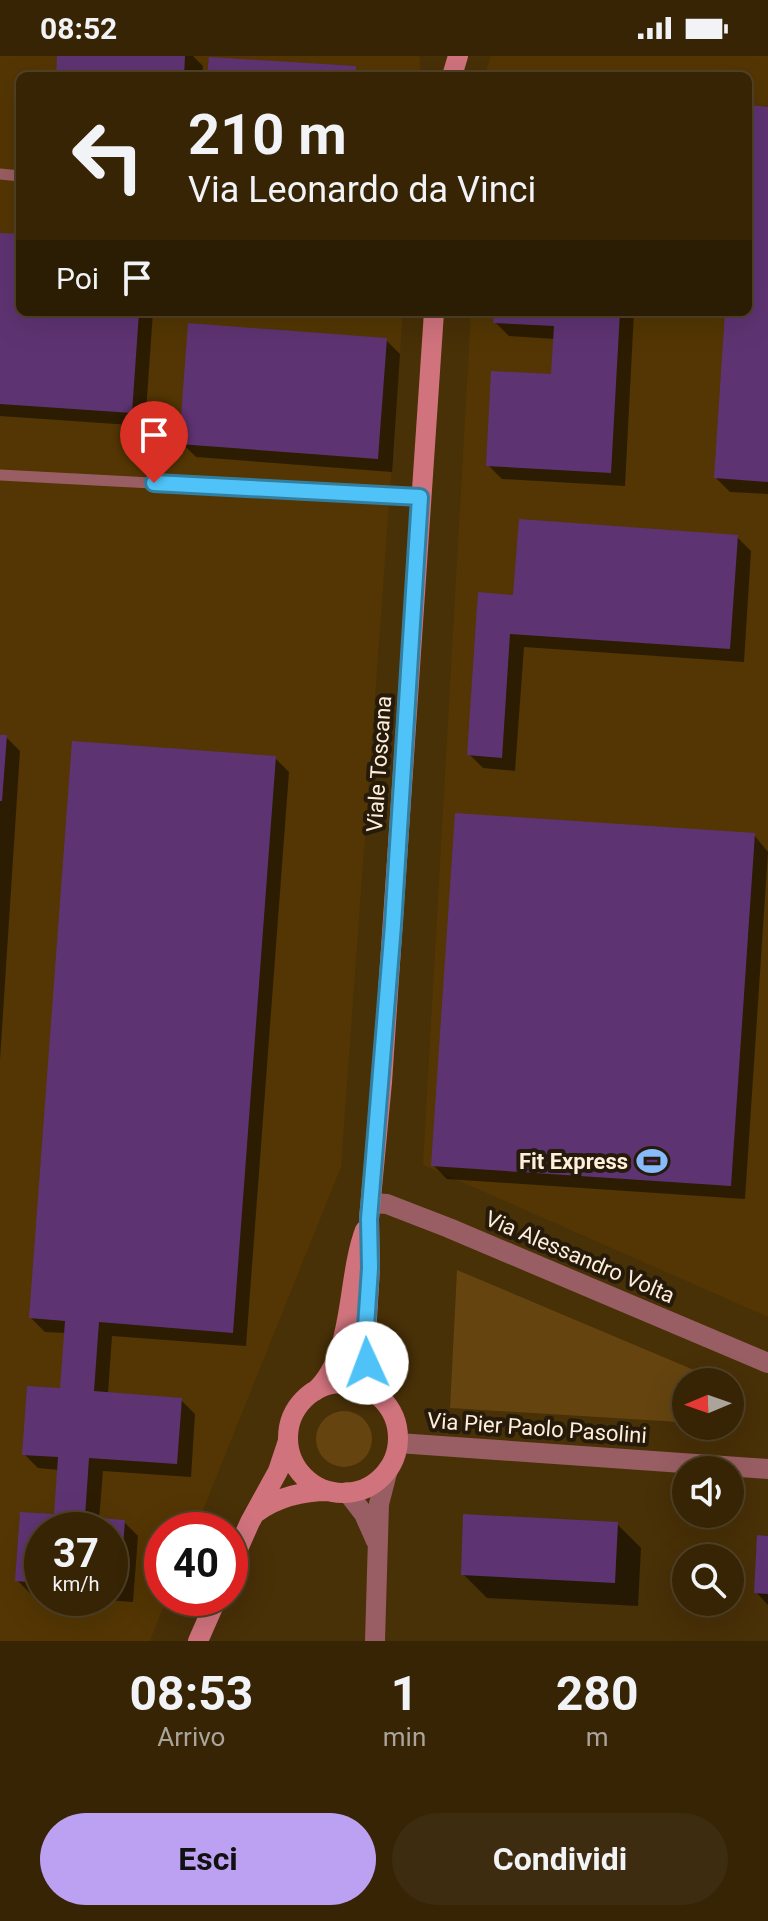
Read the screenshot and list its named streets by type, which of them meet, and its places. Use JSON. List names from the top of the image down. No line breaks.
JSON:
{"streets":{"street":["Viale Toscana","Via Alessandro Volta","Via Pier Paolo Pasolini"]},"crossings":[["Viale Toscana","Via Alessandro Volta"],["Viale Toscana","Via Pier Paolo Pasolini"]],"places":{"sports":["Fit Express"]},"north":"left","page":{"status":"08:52","turn":["210 m","Via Leonardo da Vinci"],"then":"Poi","speed":"37 km/h","limit":"40","eta":["08:53","Arrivo","1","min","280","m"],"buttons":["Esci","Condividi"]}}
